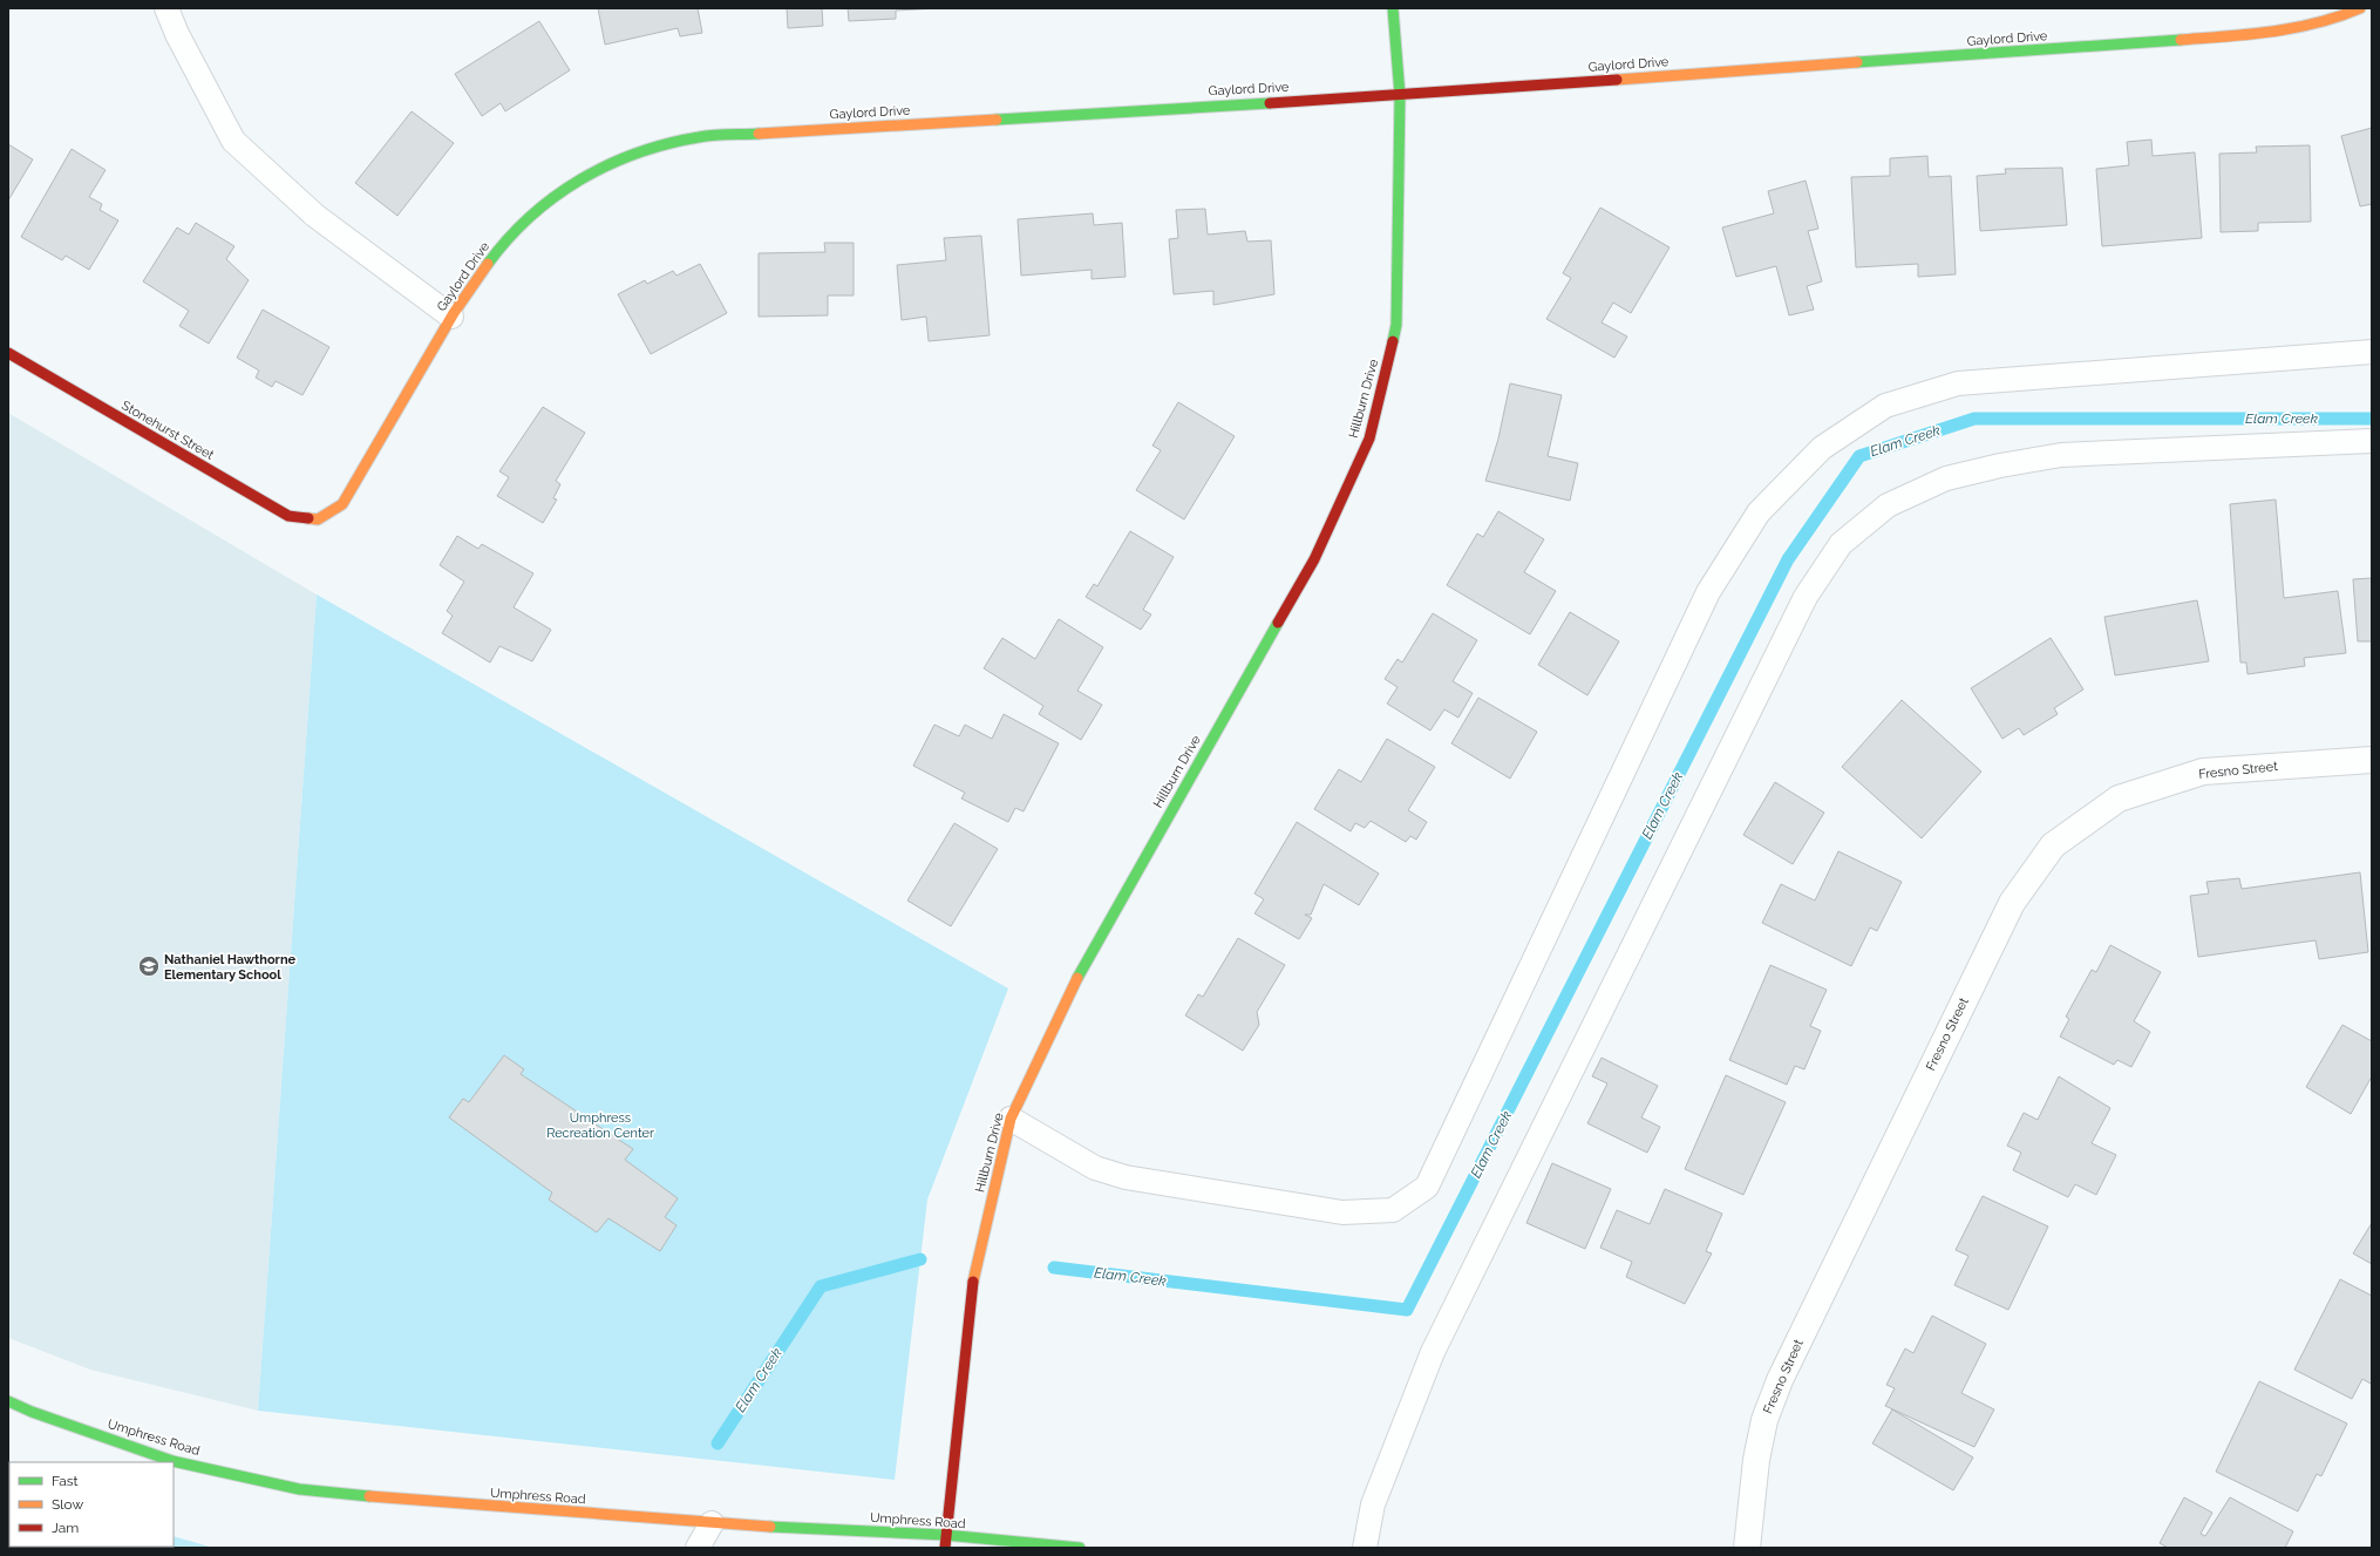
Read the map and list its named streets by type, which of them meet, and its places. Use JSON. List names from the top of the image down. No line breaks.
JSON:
{"streets":{"street":["Gaylord Drive","Hillburn Drive","Stonehurst Street","Fresno Street","Umphress Road"]},"crossings":[["Gaylord Drive","Hillburn Drive"],["Gaylord Drive","Stonehurst Street"],["Hillburn Drive","Umphress Road"]],"water":["Elam Creek"],"parks":["Umphress Recreation Center"],"places":{"school or university":["Nathaniel Hawthorne Elementary School"]},"legend":["Fast","Slow","Jam"]}
